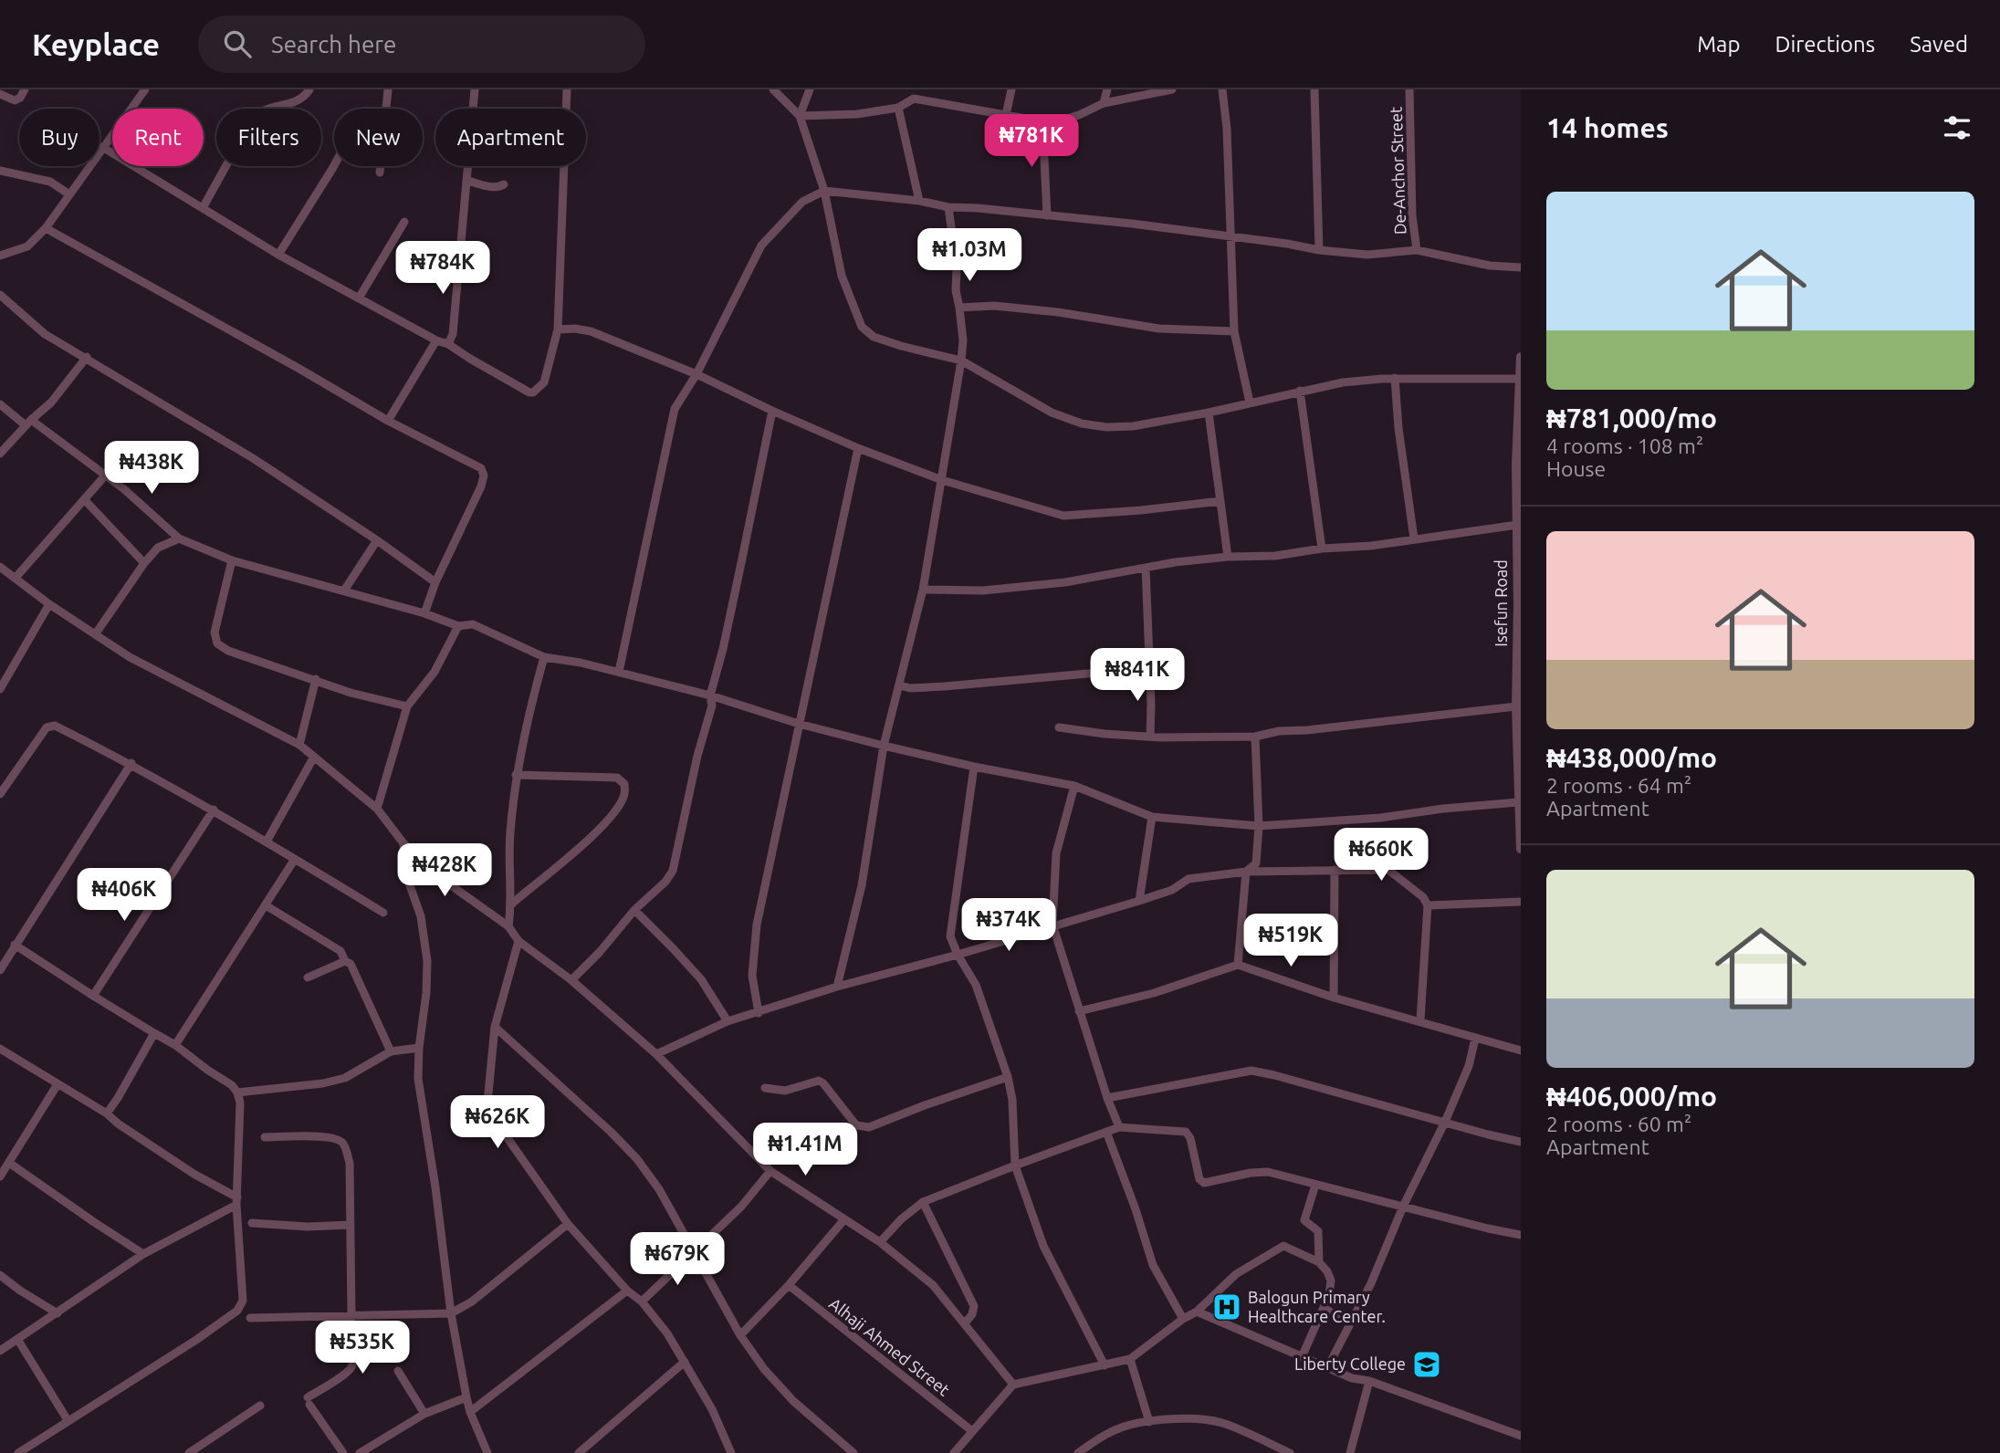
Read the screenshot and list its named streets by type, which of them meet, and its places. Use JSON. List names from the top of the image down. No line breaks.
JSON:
{"streets":{"street":["De-Anchor Street","Isefun Road","Alhaji Ahmed Street"]},"places":{"hospital":["Balogun Primary Healthcare Center."],"school or university":["Liberty College"]},"page":{"header":"Keyplace","search":"Search here","nav":["Map","Directions","Saved"],"heading":"14 homes","chip":["Buy","Rent","Filters","New","Apartment"],"price":["₦781K","₦1.03M","₦784K","₦438K","₦841K","₦660K","₦428K","₦406K","₦374K","₦519K","₦626K","₦1.41M","₦679K","₦535K"],"list":[{"name":"₦781,000/mo","note":"4 rooms · 108 m² · House"},{"name":"₦438,000/mo","note":"2 rooms · 64 m² · Apartment"},{"name":"₦406,000/mo","note":"2 rooms · 60 m² · Apartment"}]}}
